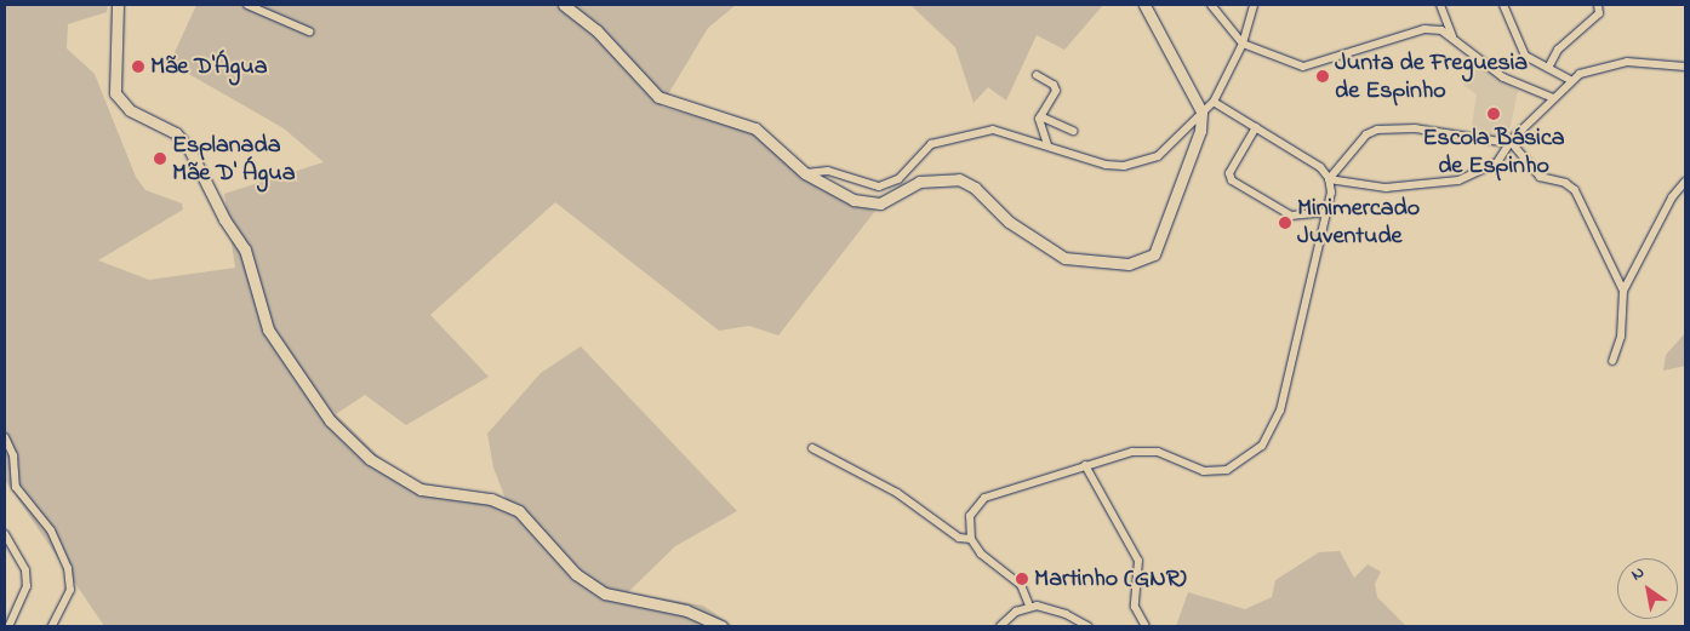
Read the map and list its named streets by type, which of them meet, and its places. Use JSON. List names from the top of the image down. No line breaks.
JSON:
{"places":["Mãe D'Água","Junta de Freguesia de Espinho","Escola Básica de Espinho","Esplanada Mãe D' Água","Minimercado Juventude","Martinho (GNR)"],"north":"top left"}
